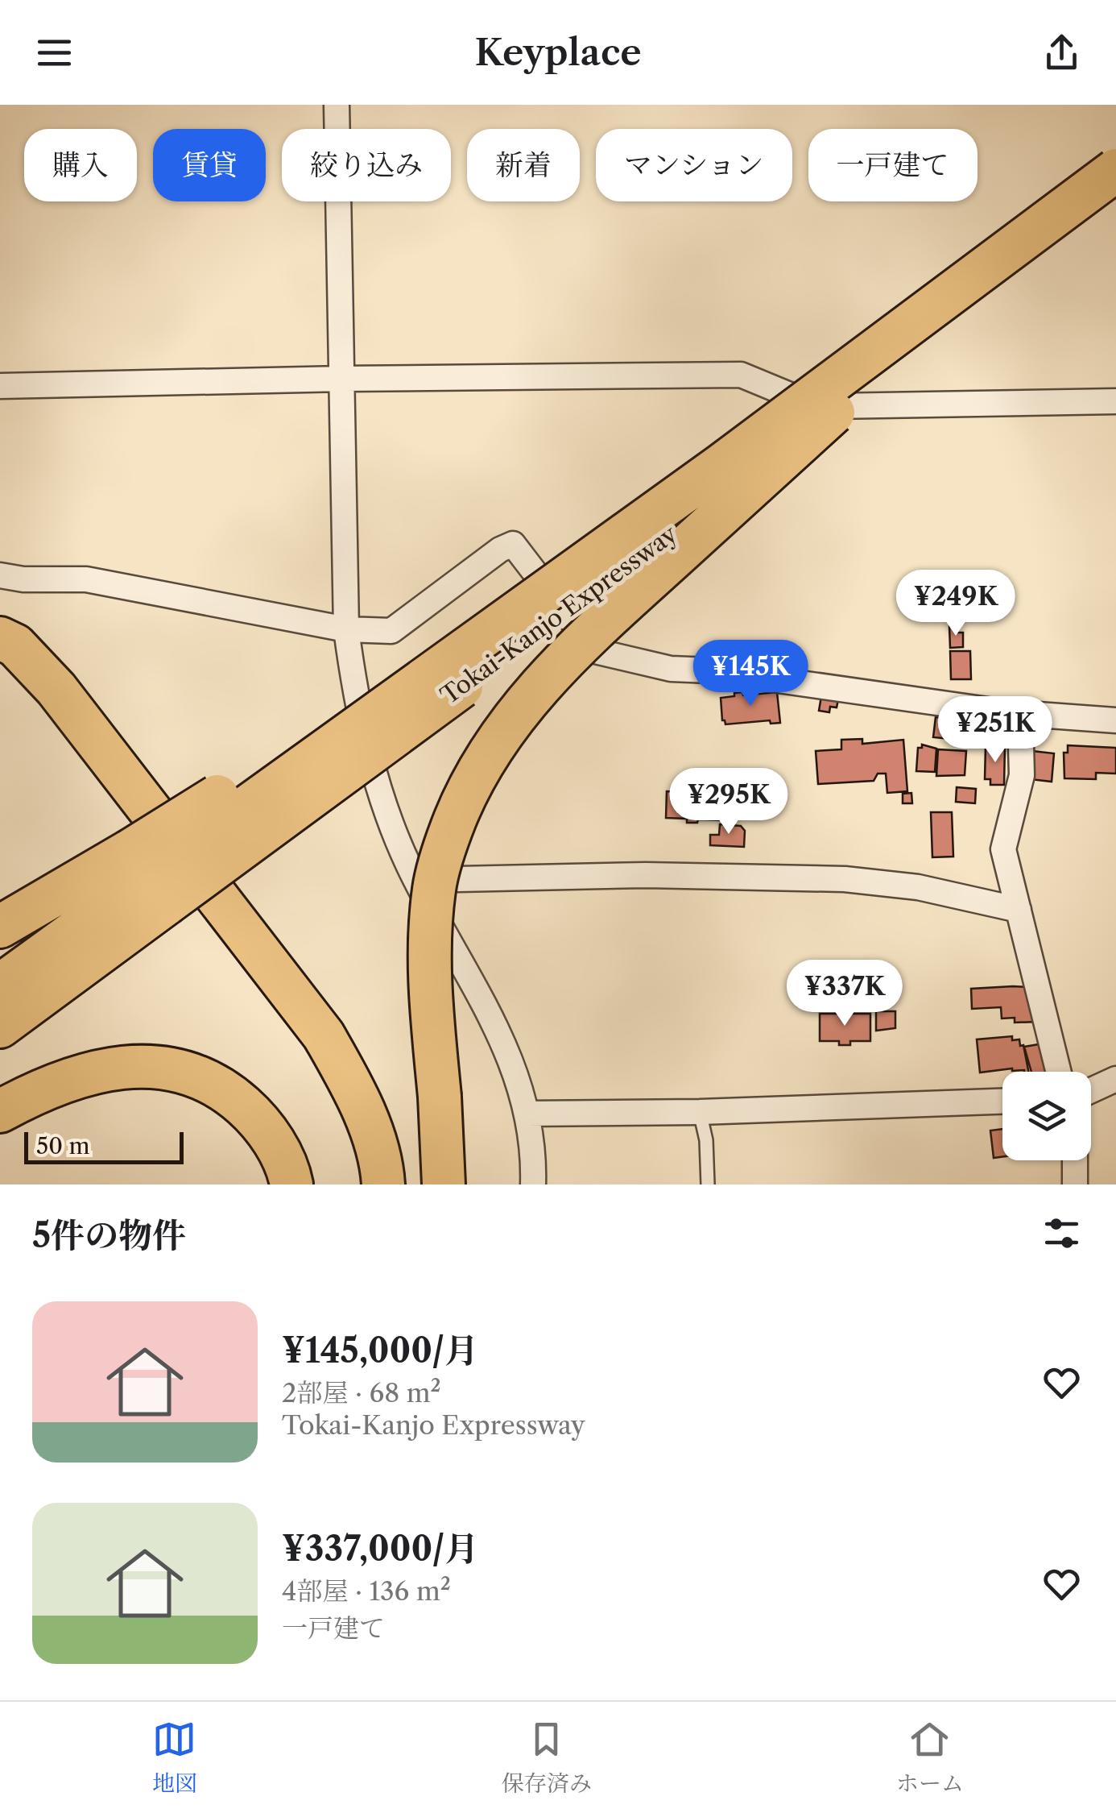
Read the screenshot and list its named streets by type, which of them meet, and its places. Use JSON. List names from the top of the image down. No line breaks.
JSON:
{"streets":{"highway":["Tokai-Kanjo Expressway"]},"scale_bar":"50 m","page":{"header":"Keyplace","chip":["購入","賃貸","絞り込み","新着","マンション","一戸建て"],"price":["¥249K","¥145K","¥251K","¥295K","¥337K"],"scale":"50 m","heading":"5件の物件","list":[{"name":"¥145,000/月","note":"2部屋 · 68 m² · Tokai-Kanjo Expressway"},{"name":"¥337,000/月","note":"4部屋 · 136 m² · 一戸建て"}],"tabs":["地図","保存済み","ホーム"]}}
